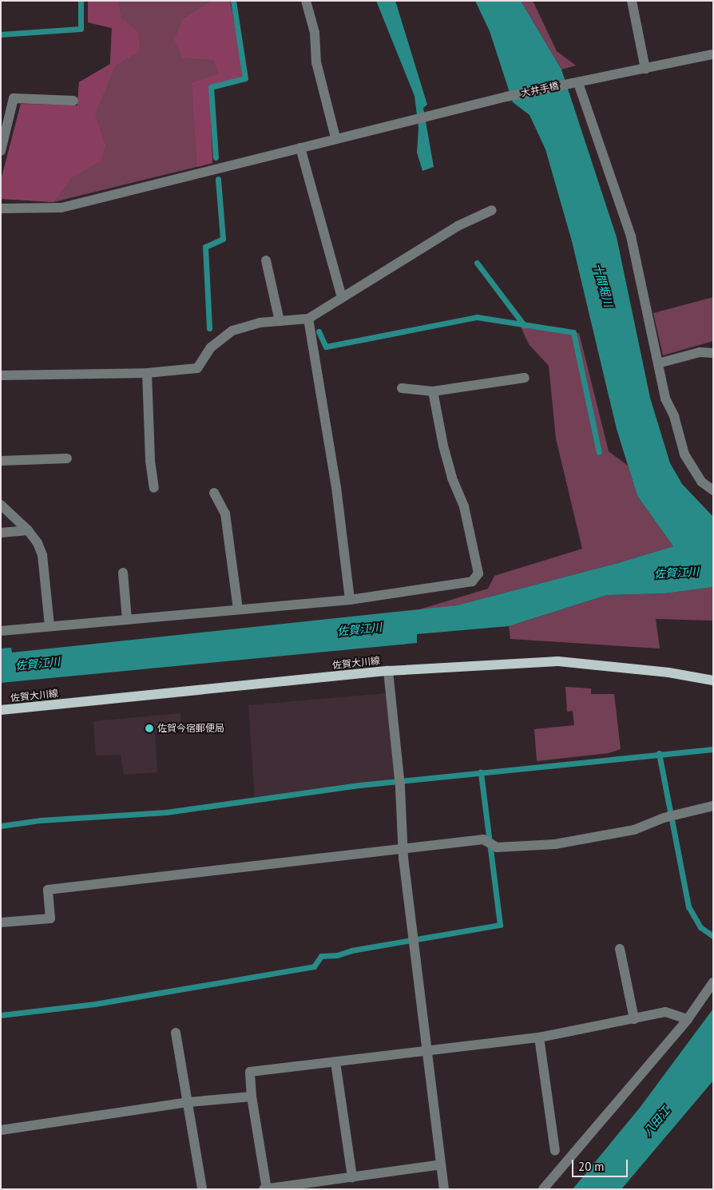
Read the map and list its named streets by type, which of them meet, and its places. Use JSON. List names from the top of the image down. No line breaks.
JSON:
{"streets":{"main road":["佐賀大川線"],"street":["大井手橋"]},"water":["十間堀川","佐賀江川","八田江"],"places":["佐賀今宿郵便局"],"scale_bar":"20 m"}
